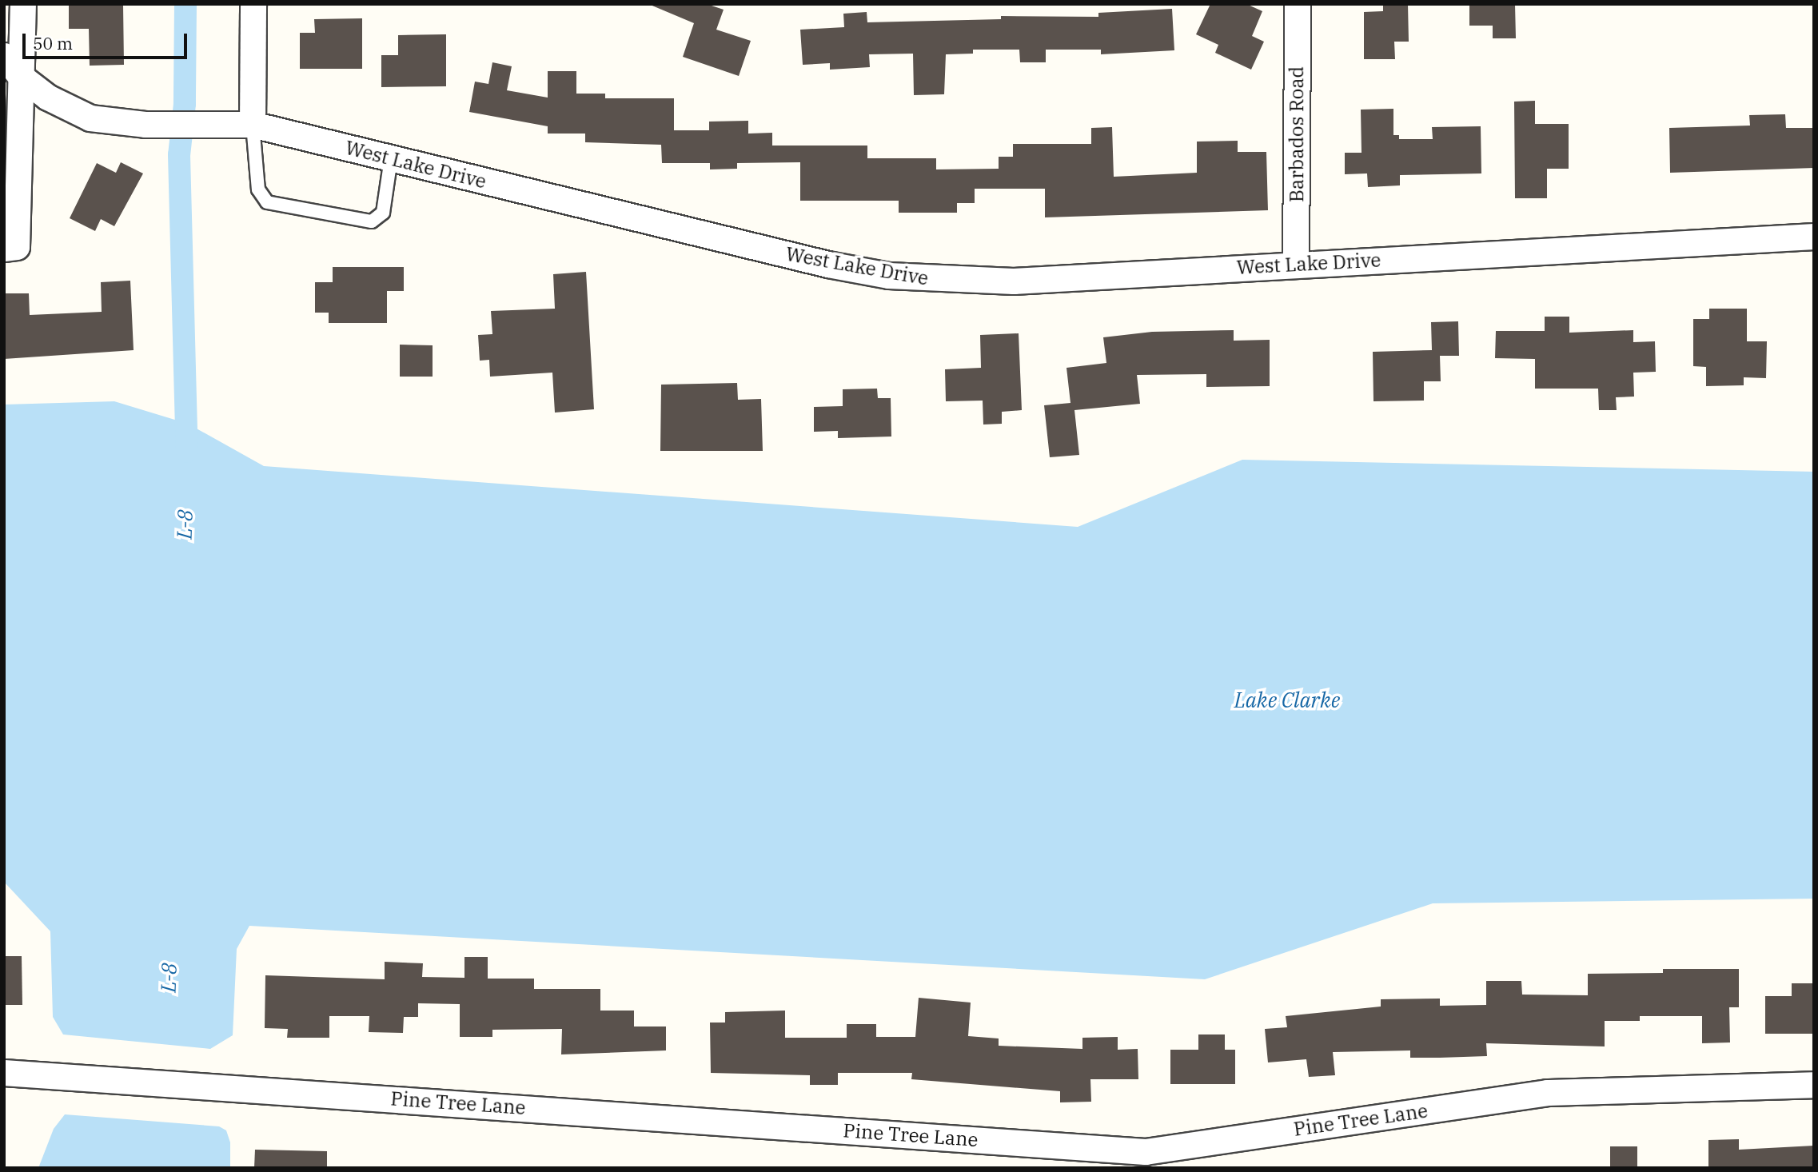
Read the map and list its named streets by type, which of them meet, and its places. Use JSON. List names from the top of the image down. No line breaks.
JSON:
{"streets":{"street":["Barbados Road","West Lake Drive","Pine Tree Lane"]},"crossings":[["Barbados Road","West Lake Drive"]],"water":["L-8","Lake Clarke"],"scale_bar":"50 m"}
